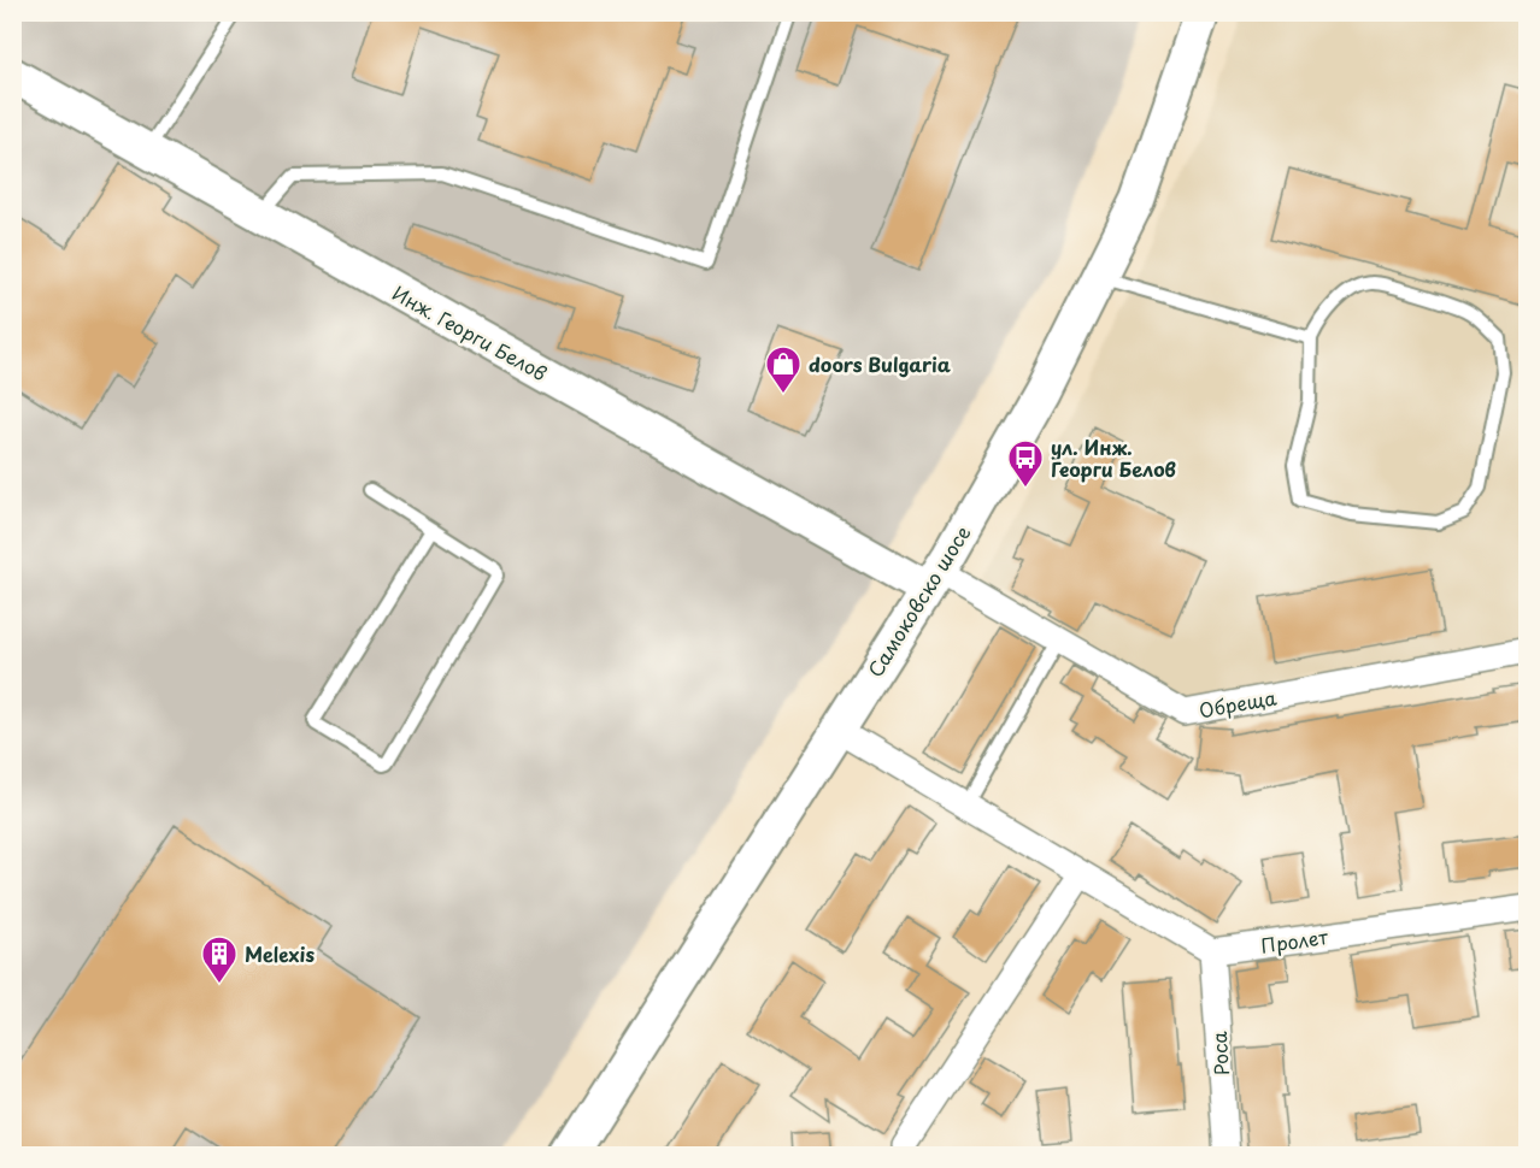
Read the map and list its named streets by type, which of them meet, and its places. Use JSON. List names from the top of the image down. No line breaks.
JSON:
{"streets":{"main road":["Инж. Георги Белов","Самоковско шосе"],"street":["Обреща","Пролет","Роса"]},"crossings":[["Инж. Георги Белов","Самоковско шосе"],["Инж. Георги Белов","Обреща"],["Самоковско шосе","Обреща"],["Пролет","Роса"]],"places":{"shop":["doors Bulgaria"],"bus stop":["ул. Инж. Георги Белов"],"building":["Мelexis"]}}
